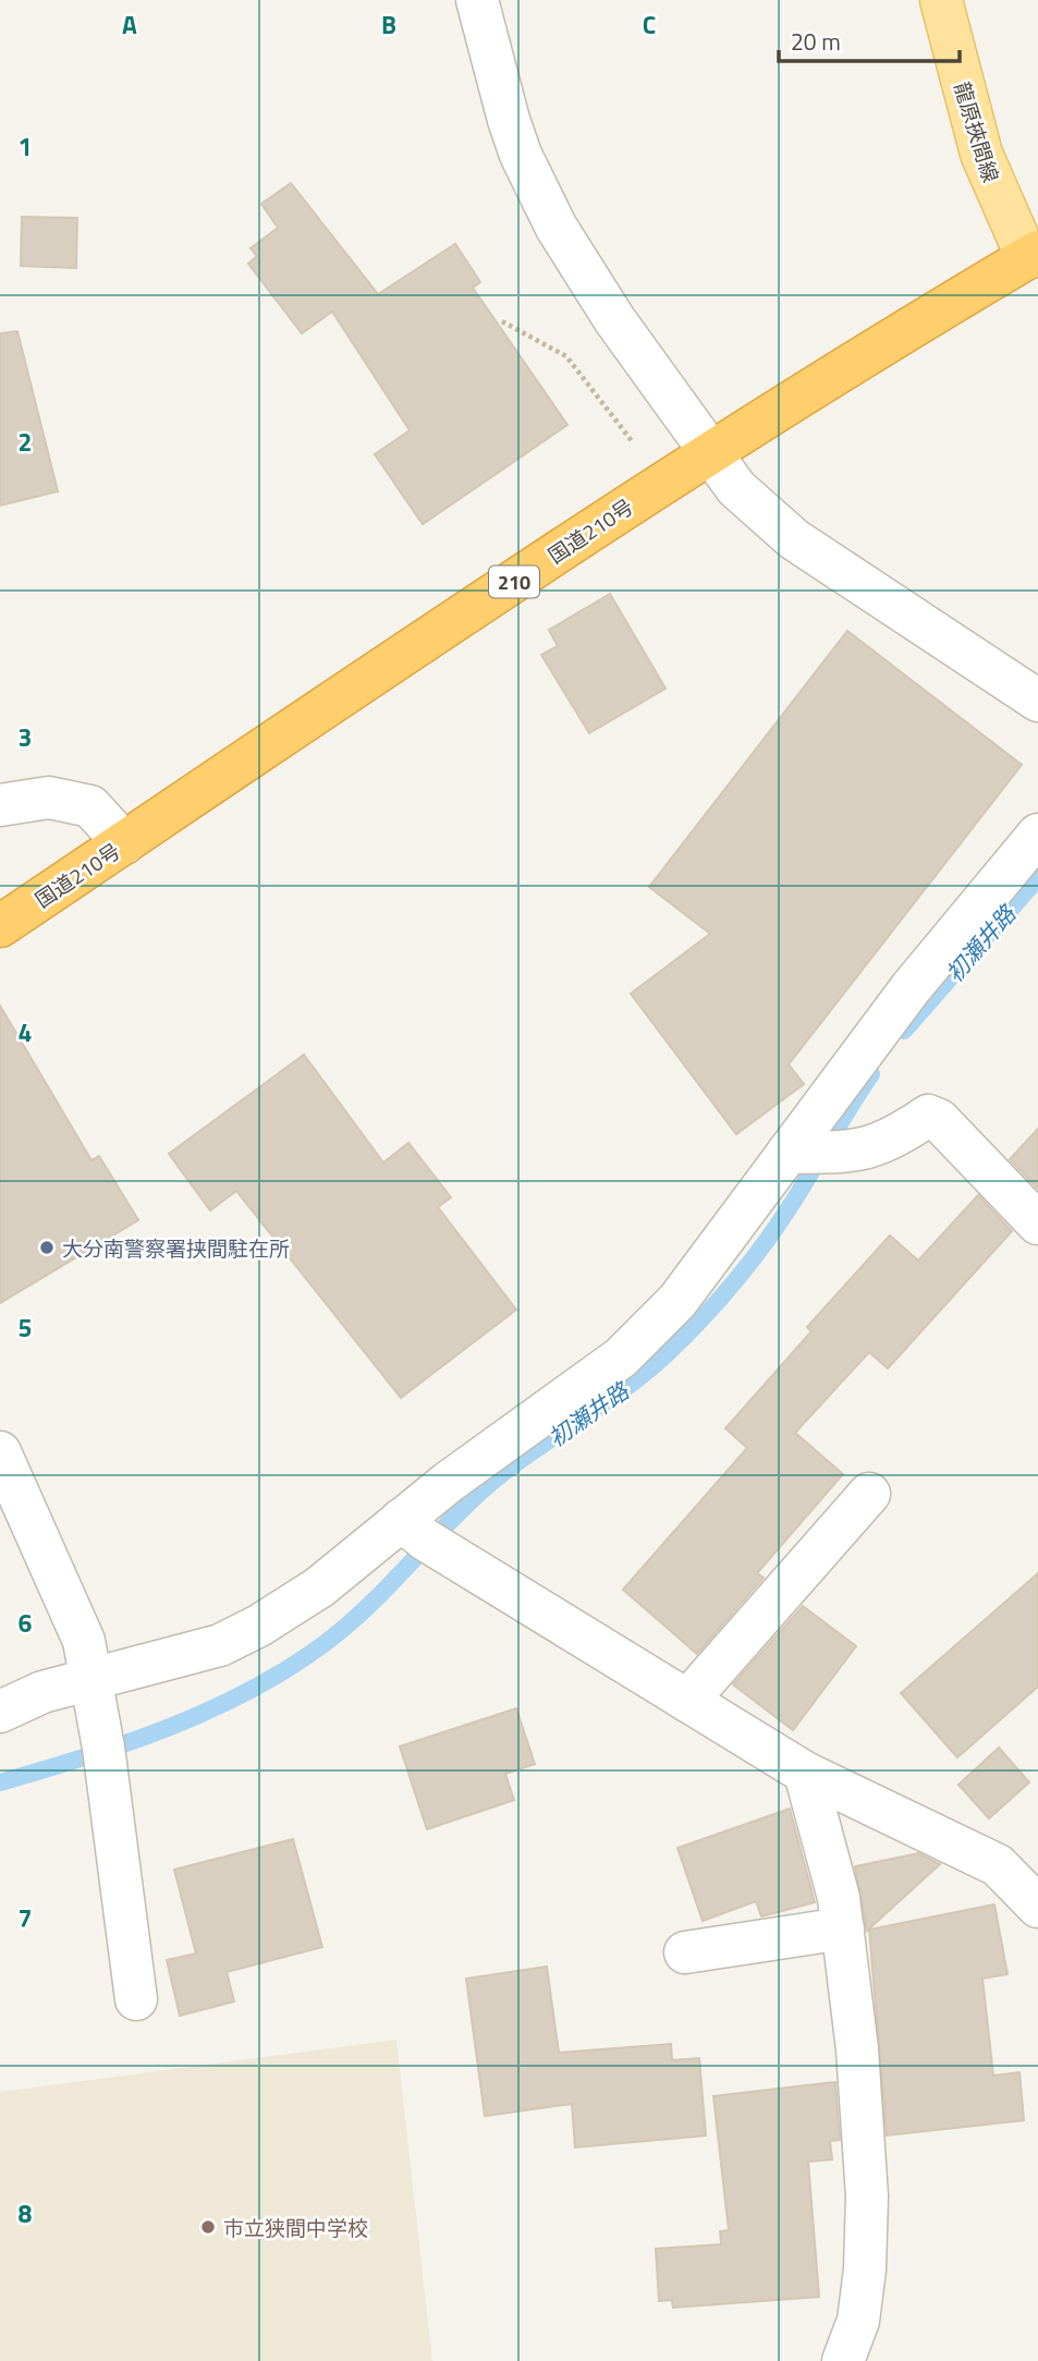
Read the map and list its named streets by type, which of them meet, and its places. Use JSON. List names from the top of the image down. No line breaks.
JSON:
{"streets":{"highway":["国道210号","210"],"main road":["龍原挾間線"]},"crossings":[["龍原挾間線","国道210号"]],"water":["初瀬井路"],"places":["大分南警察署挟間駐在所","市立狭間中学校"],"scale_bar":"20 m","grid":{"columns":["A","B","C"],"rows":["1","2","3","4","5","6","7","8"]}}
